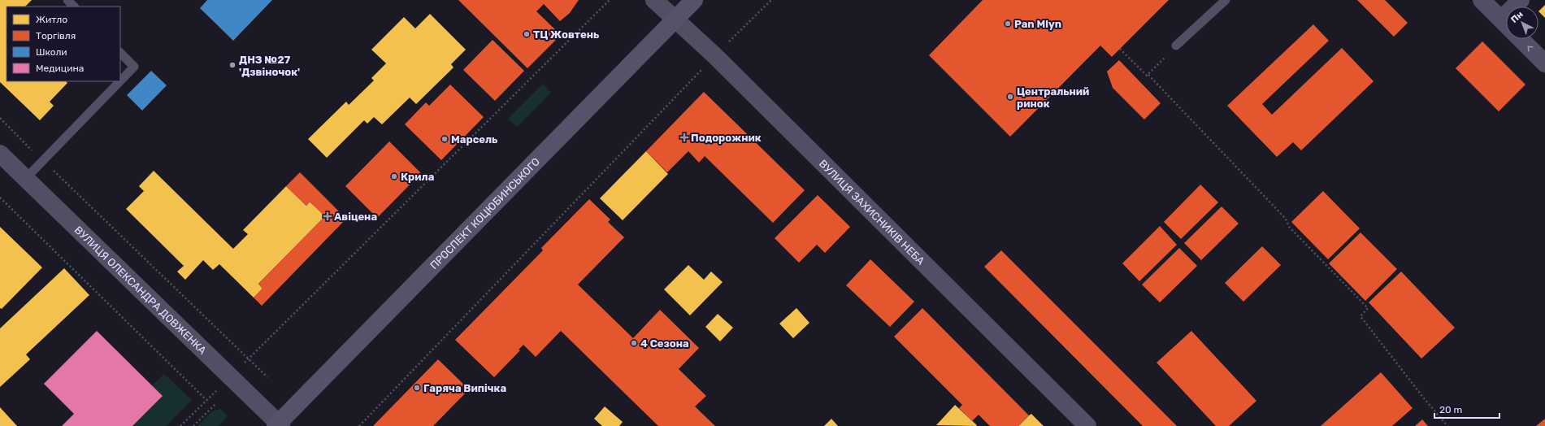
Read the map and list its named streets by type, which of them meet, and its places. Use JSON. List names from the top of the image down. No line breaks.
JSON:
{"streets":{"main road":["ПРОСПЕКТ КОЦЮБИНСЬКОГО"],"street":["ВУЛИЦЯ ЗАХИСНИКІВ НЕБА","ВУЛИЦЯ ОЛЕКСАНДРА ДОВЖЕНКА"]},"crossings":[["ВУЛИЦЯ ЗАХИСНИКІВ НЕБА","ПРОСПЕКТ КОЦЮБИНСЬКОГО"],["ПРОСПЕКТ КОЦЮБИНСЬКОГО","ВУЛИЦЯ ОЛЕКСАНДРА ДОВЖЕНКА"]],"places":{"other":["Pan Mlyn","ТЦ Жовтень","ДНЗ №27 'Дзвіночок'","Центральний ринок","Марсель","Крила","4 Сезона","Гаряча Випічка"],"health":["Подорожник","Авіцена"]},"legend":["Житло","Торгівля","Школи","Медицина"],"scale_bar":"20 m","north":"top left"}
